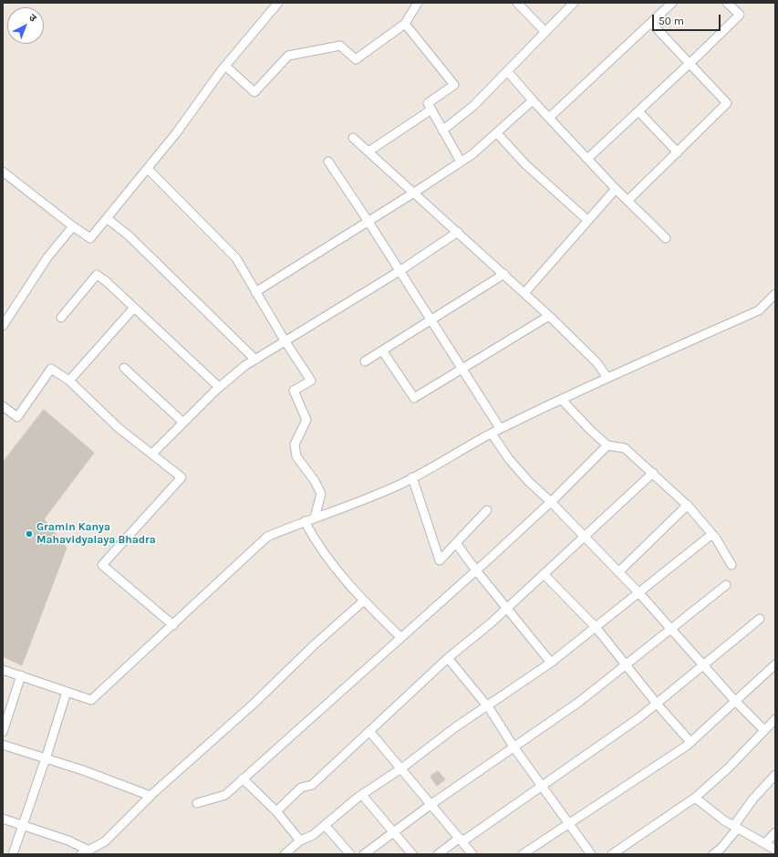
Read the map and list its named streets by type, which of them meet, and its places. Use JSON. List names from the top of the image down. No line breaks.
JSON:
{"places":["Gramin Kanya Mahavidyalaya Bhadra"],"scale_bar":"50 m","north":"top right"}
